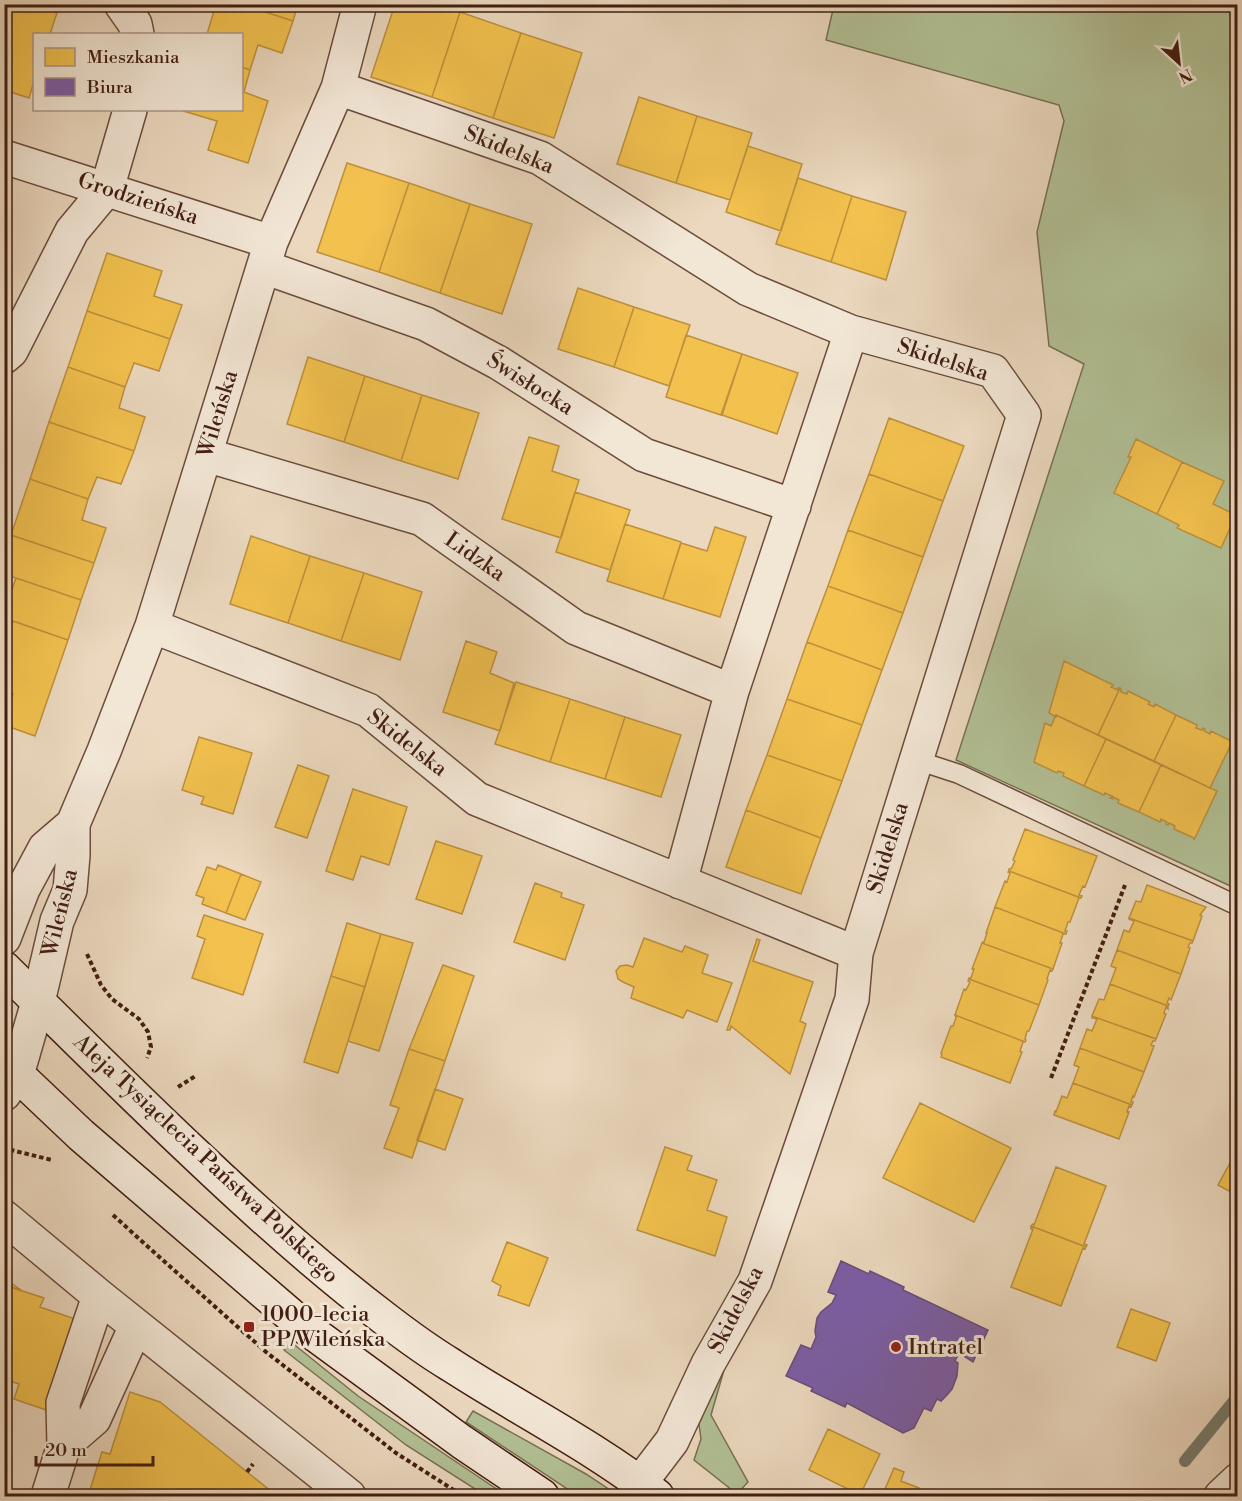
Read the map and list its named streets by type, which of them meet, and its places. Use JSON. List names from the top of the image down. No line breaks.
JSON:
{"streets":{"street":["Skidelska","Grodzieńska","Świsłocka","Wileńska","Lidzka","Aleja Tysiąclecia Państwa Polskiego"]},"crossings":[["Skidelska","Wileńska"],["Skidelska","Aleja Tysiąclecia Państwa Polskiego"],["Grodzieńska","Świsłocka"],["Grodzieńska","Wileńska"],["Świsłocka","Wileńska"],["Wileńska","Lidzka"],["Wileńska","Aleja Tysiąclecia Państwa Polskiego"]],"places":{"transit":["1000-lecia PP/Wileńska"],"other":["Intratel"]},"legend":["Mieszkania","Biura"],"scale_bar":"20 m","north":"bottom right"}
